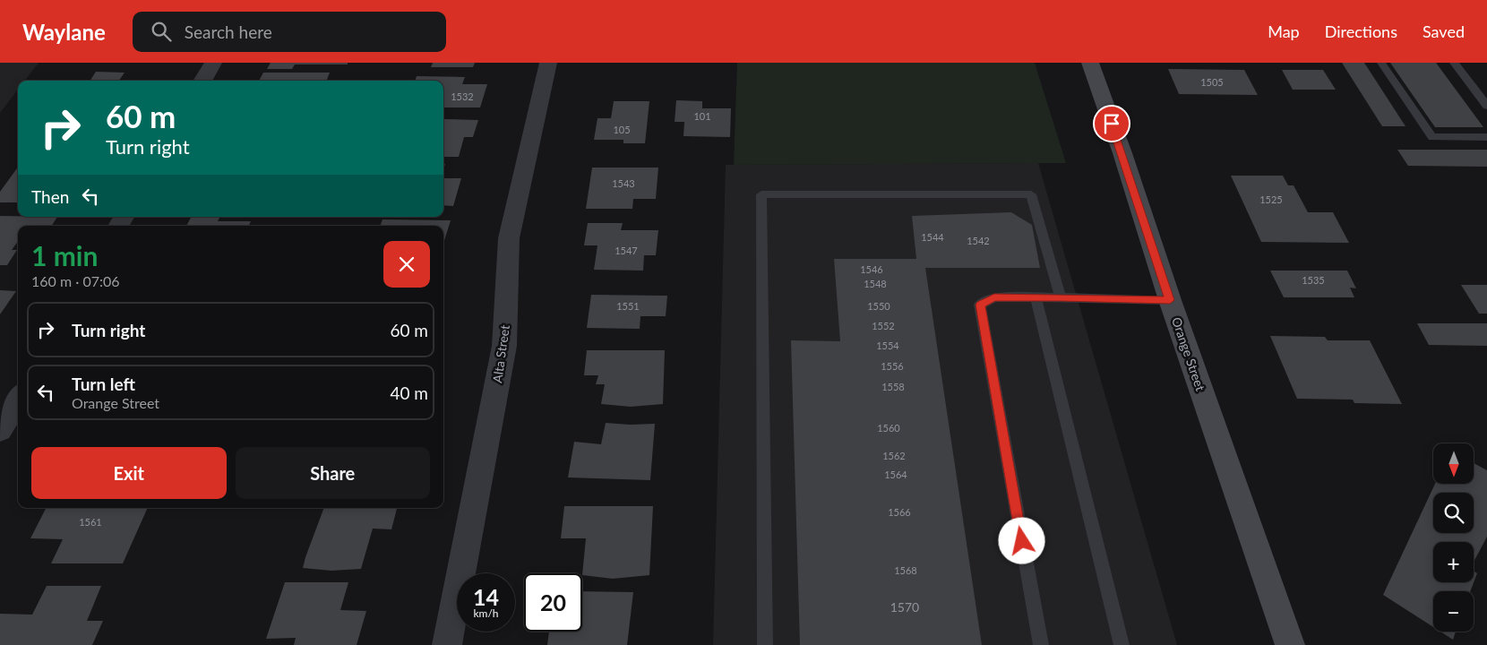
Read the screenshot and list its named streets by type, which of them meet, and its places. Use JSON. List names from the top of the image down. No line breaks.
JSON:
{"streets":{"main road":["Orange Street"],"street":["Alta Street"]},"house_numbers":["1505","1532","101","105","1543","1525","1544","1542","1547","1546","1535","1548","1551","1550","1552","1554","1556","1558","1560","1562","1564","1566","1561","1568","1570"],"north":"bottom","page":{"header":"Waylane","search":"Search here","nav":["Map","Directions","Saved"],"turn":["60 m","Turn right"],"then":"Then","heading":["1 min","160 m · 07:06"],"list":[{"name":"Turn right","value":"60 m"},{"name":"Turn left","note":"Orange Street","value":"40 m"}],"buttons":["Exit","Share"],"map_buttons":["+","−"],"speed":"14 km/h","limit":"20"}}
